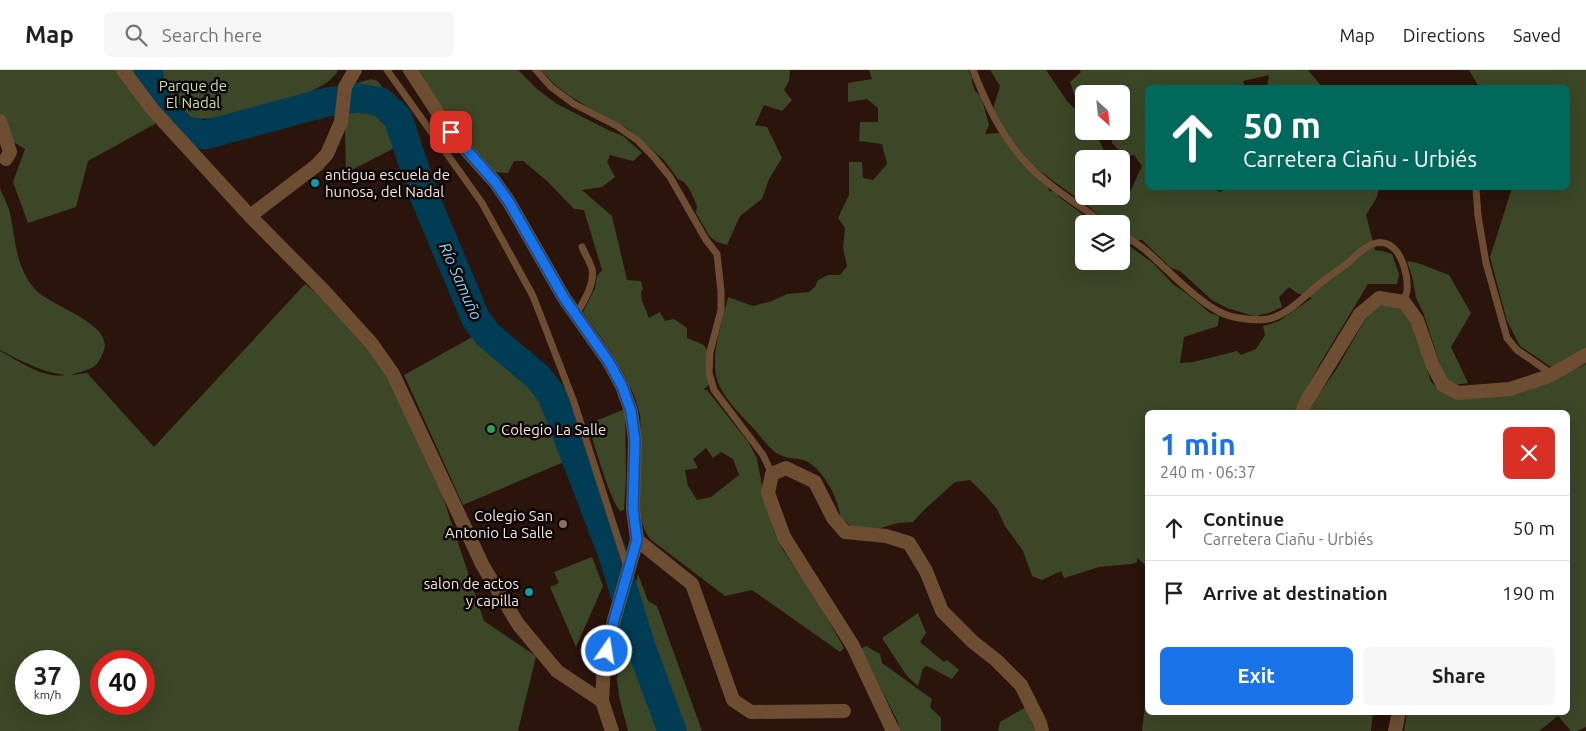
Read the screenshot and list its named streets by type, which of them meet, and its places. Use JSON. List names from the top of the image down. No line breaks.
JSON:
{"water":["Río Samuño"],"parks":["Parque de El Nadal"],"places":["antigua escuela de hunosa, del Nadal","Colegio La Salle","Colegio San Antonio La Salle","salon de actos y capilla"],"north":"bottom right","page":{"header":"Map","search":"Search here","nav":["Map","Directions","Saved"],"turn":["50 m","Carretera Ciañu - Urbiés"],"heading":["1 min","240 m · 06:37"],"list":[{"name":"Continue","note":"Carretera Ciañu - Urbiés","value":"50 m"},{"name":"Arrive at destination","value":"190 m"}],"buttons":["Exit","Share"],"speed":"37 km/h","limit":"40"}}
